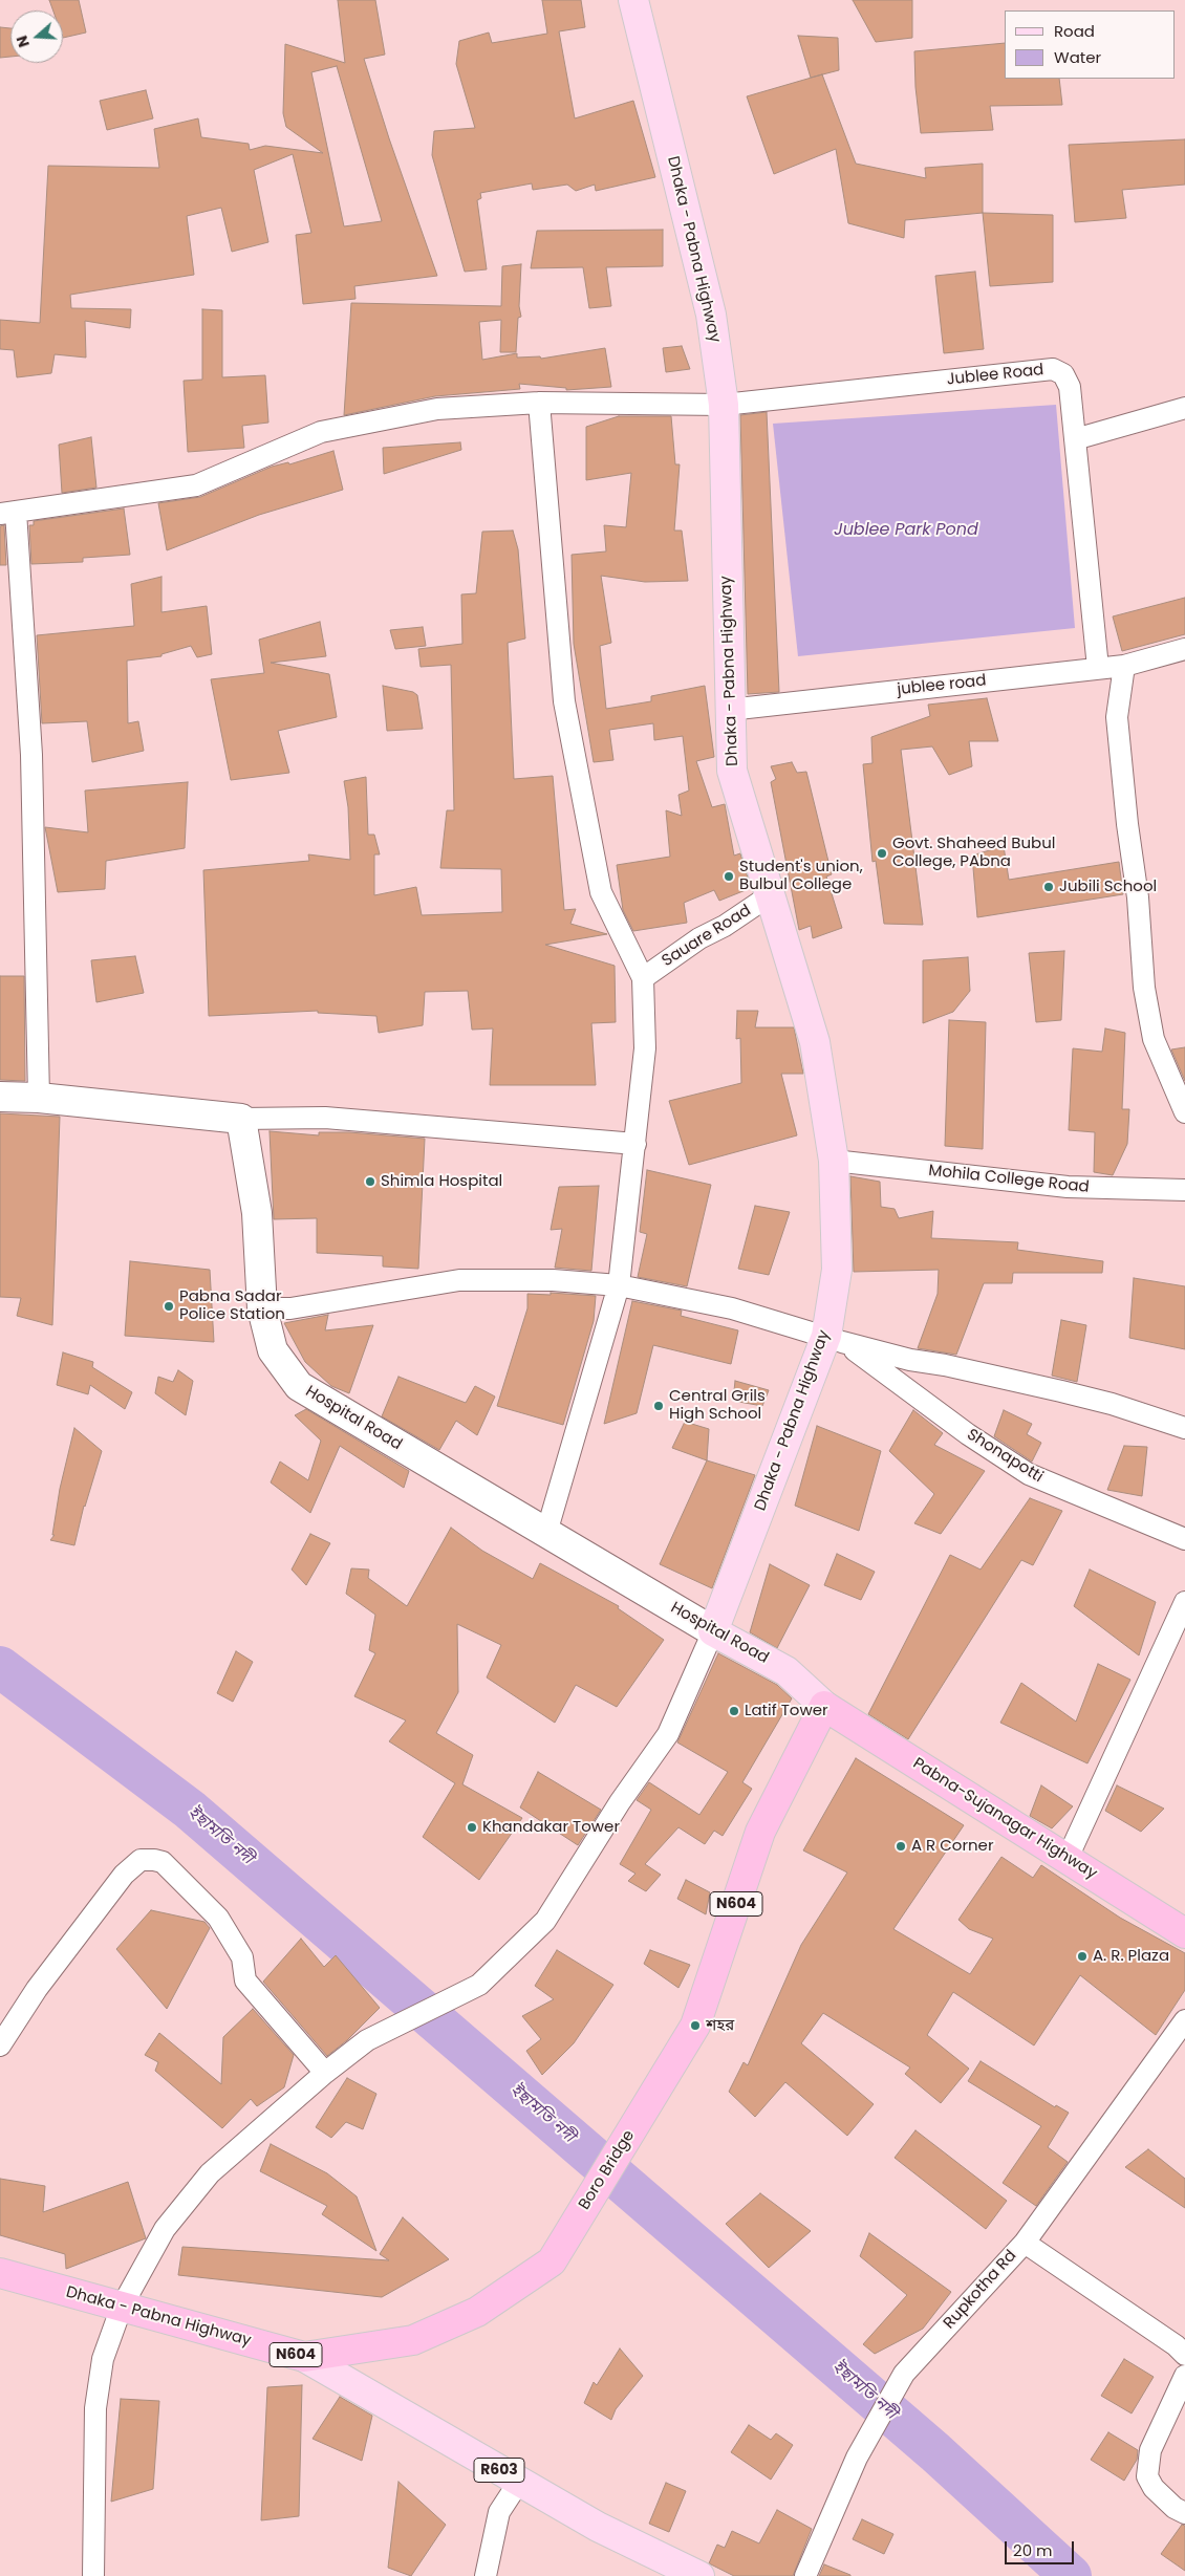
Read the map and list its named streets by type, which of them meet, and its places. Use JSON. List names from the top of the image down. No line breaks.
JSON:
{"streets":{"highway":["Dhaka - Pabna Highway","Pabna-Sujanagar Highway","N604","Boro Bridge"],"main road":["Hospital Road","R603"],"street":["Jublee Road","jublee road","Sauare Road","Mohila College Road","Shonapotti","Rupkotha Rd"]},"crossings":[["Dhaka - Pabna Highway","Jublee Road"],["Dhaka - Pabna Highway","jublee road"],["Dhaka - Pabna Highway","Sauare Road"],["Dhaka - Pabna Highway","Mohila College Road"],["Dhaka - Pabna Highway","Hospital Road"],["Dhaka - Pabna Highway","Shonapotti"],["Dhaka - Pabna Highway","Boro Bridge"],["Dhaka - Pabna Highway","R603"],["Jublee Road","jublee road"],["Hospital Road","Pabna-Sujanagar Highway"],["Hospital Road","Boro Bridge"],["Pabna-Sujanagar Highway","Boro Bridge"]],"water":["Jublee Park Pond","ইছামতি নদী"],"places":["Govt. Shaheed Bubul College, PAbna","Student's union, Bulbul College","Jubili School","Shimla Hospital","Pabna Sadar Police Station","Central Grils High School","Latif Tower","Khandakar Tower","A R Corner","A. R. Plaza","শহর"],"legend":["Road","Water"],"scale_bar":"20 m","north":"left"}
